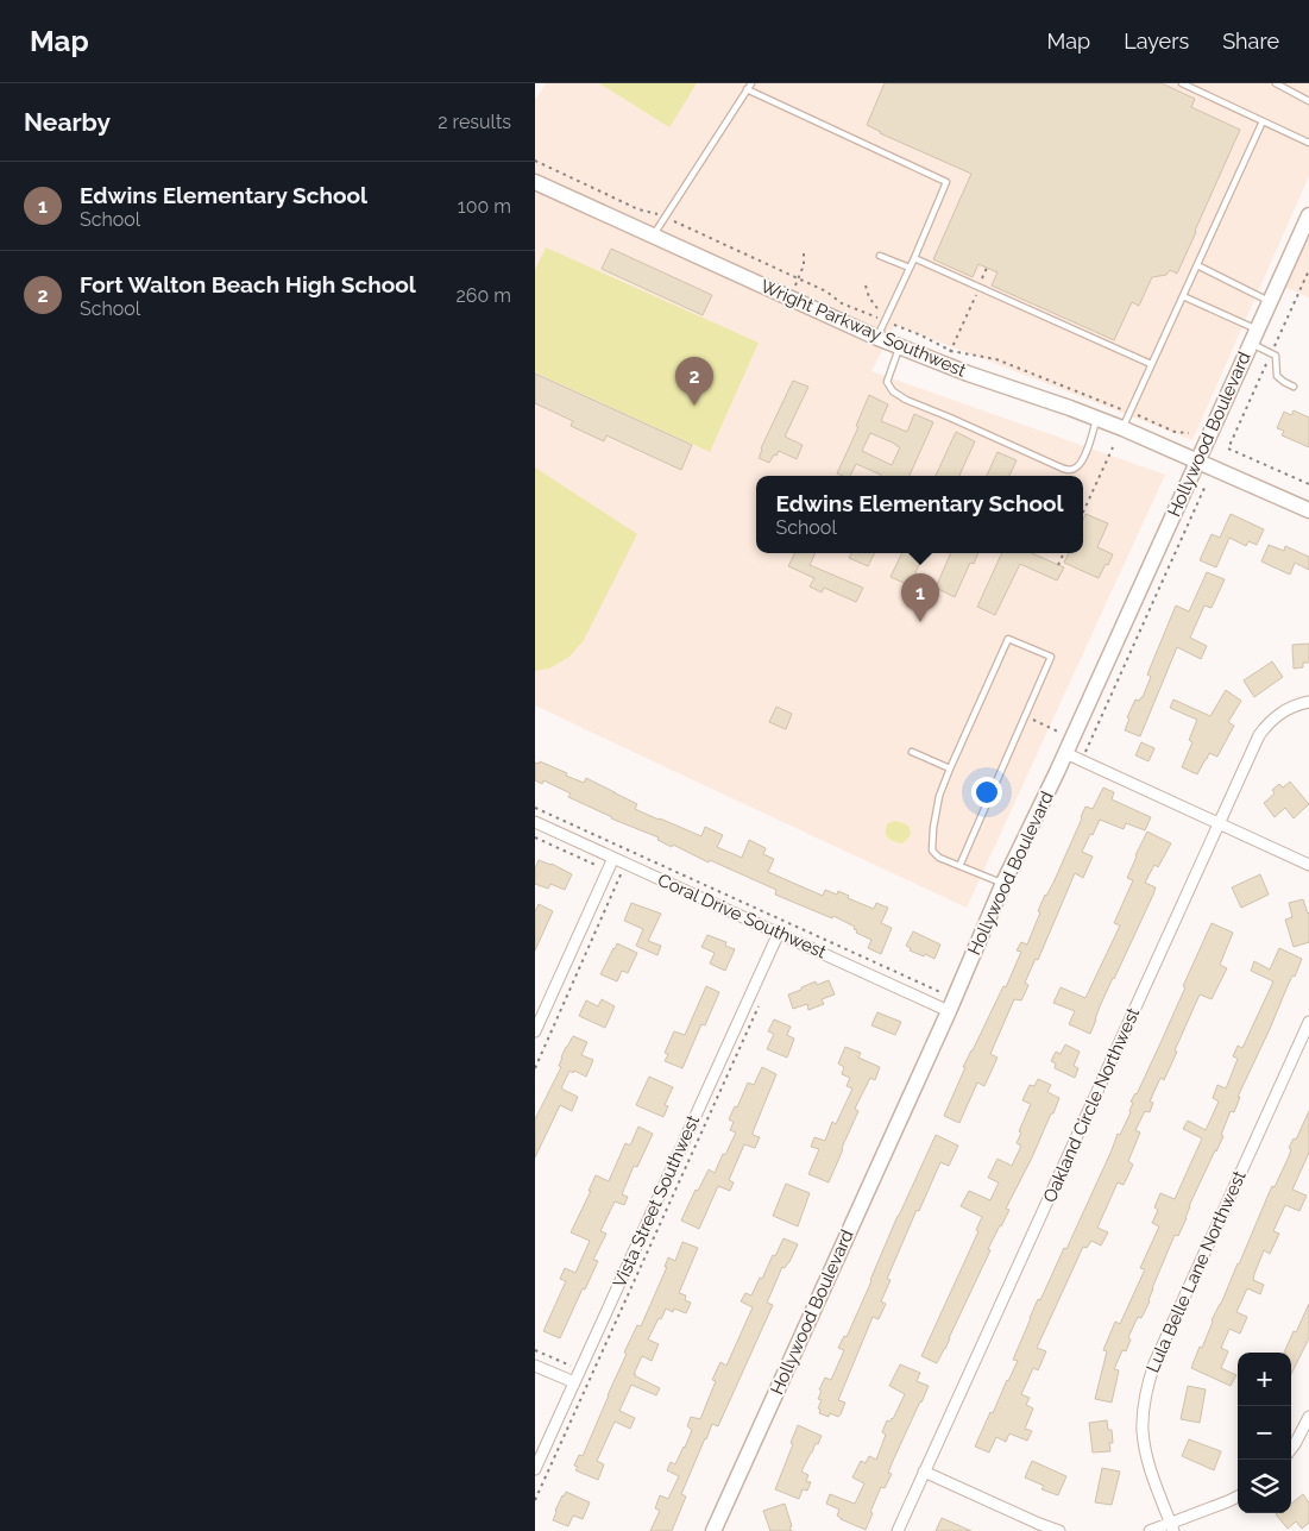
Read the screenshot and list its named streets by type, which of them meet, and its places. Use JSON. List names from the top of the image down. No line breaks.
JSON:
{"streets":{"street":["Wright Parkway Southwest","Hollywood Boulevard","Coral Drive Southwest","Oakland Circle Northwest","Vista Street Southwest","Lula Belle Lane Northwest"]},"crossings":[["Wright Parkway Southwest","Hollywood Boulevard"],["Hollywood Boulevard","Coral Drive Southwest"],["Coral Drive Southwest","Vista Street Southwest"]],"page":{"header":"Map","nav":["Map","Layers","Share"],"heading":["Nearby","2 results"],"list":[{"mark":"1","name":"Edwins Elementary School","note":"School","value":"100 m"},{"mark":"2","name":"Fort Walton Beach High School","note":"School","value":"260 m"}],"pins":["2","1"],"popup":["Edwins Elementary School","School"],"map_buttons":["+","−"]}}
